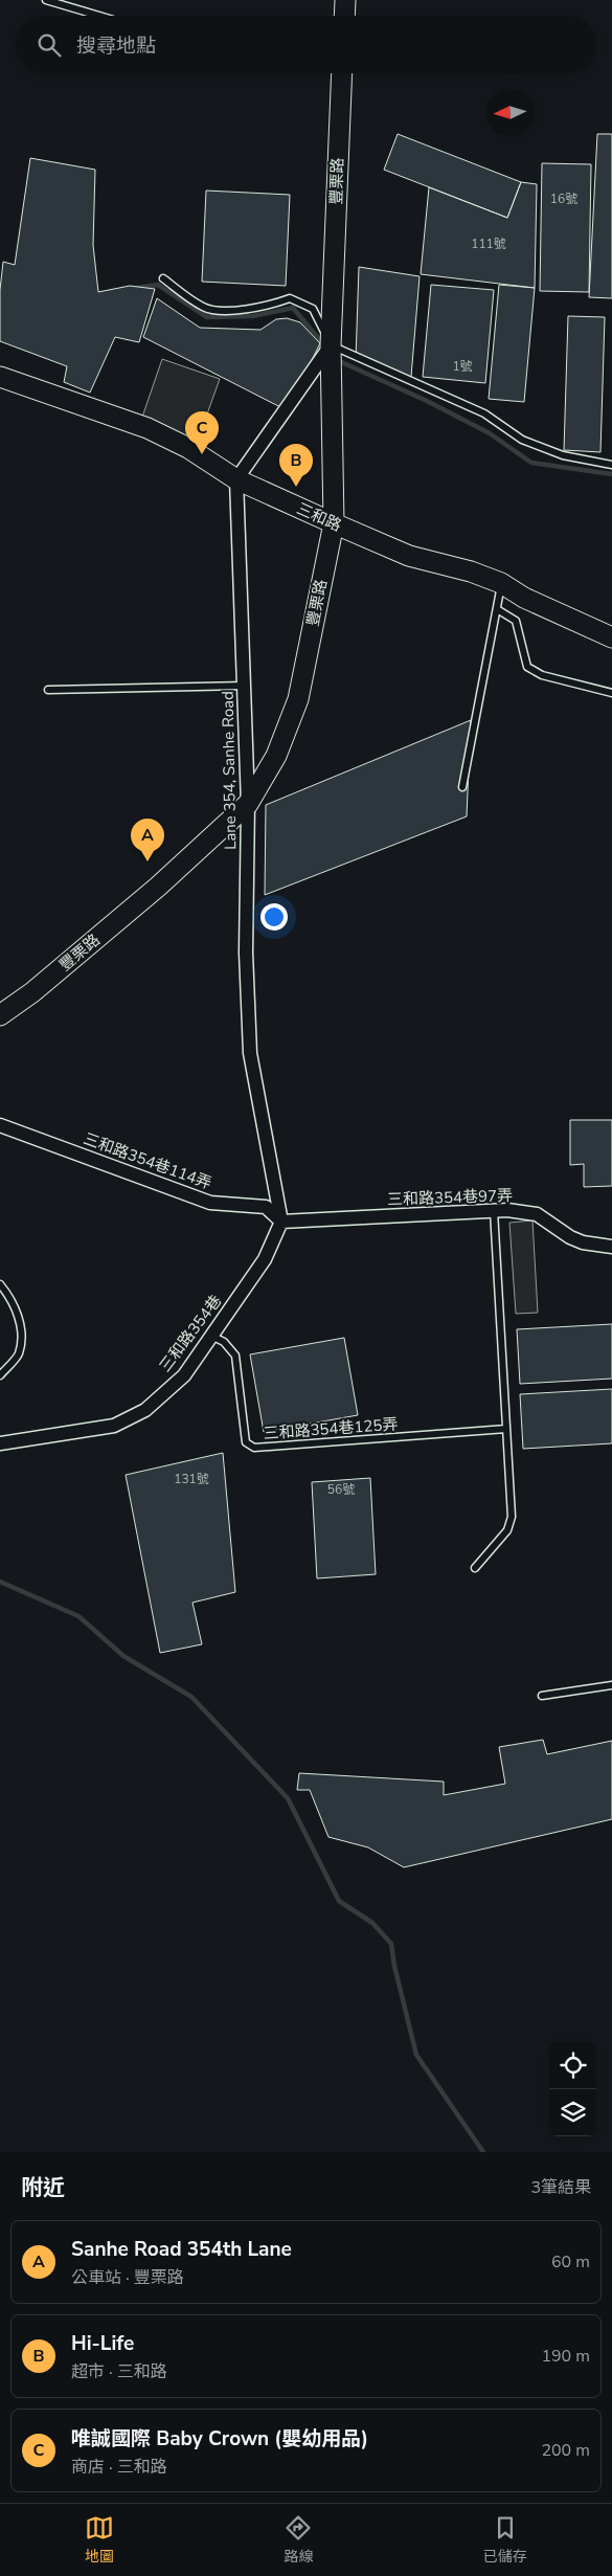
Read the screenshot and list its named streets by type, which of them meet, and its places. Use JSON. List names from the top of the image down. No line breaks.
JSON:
{"streets":{"street":["豐栗路","三和路","Lane 354, Sanhe Road","三和路354巷114弄","三和路354巷97弄","三和路354巷"],"lane":["三和路354巷125弄"]},"crossings":[["豐栗路","三和路"],["豐栗路","Lane 354, Sanhe Road"],["三和路","Lane 354, Sanhe Road"],["Lane 354, Sanhe Road","三和路354巷114弄"],["Lane 354, Sanhe Road","三和路354巷97弄"],["Lane 354, Sanhe Road","三和路354巷"],["三和路354巷114弄","三和路354巷97弄"],["三和路354巷114弄","三和路354巷"],["三和路354巷97弄","三和路354巷"],["三和路354巷","三和路354巷125弄"]],"house_numbers":["16號","111號","1號","131號","56號"],"north":"left","page":{"search":"搜尋地點","pins":["C","B","A"],"heading":["附近","3筆結果"],"list":[{"mark":"A","name":"Sanhe Road 354th Lane","note":"公車站 · 豐栗路","value":"60 m"},{"mark":"B","name":"Hi-Life","note":"超市 · 三和路","value":"190 m"},{"mark":"C","name":"唯誠國際 Baby Crown (嬰幼用品)","note":"商店 · 三和路","value":"200 m"}],"nav":["地圖","路線","已儲存"]}}
